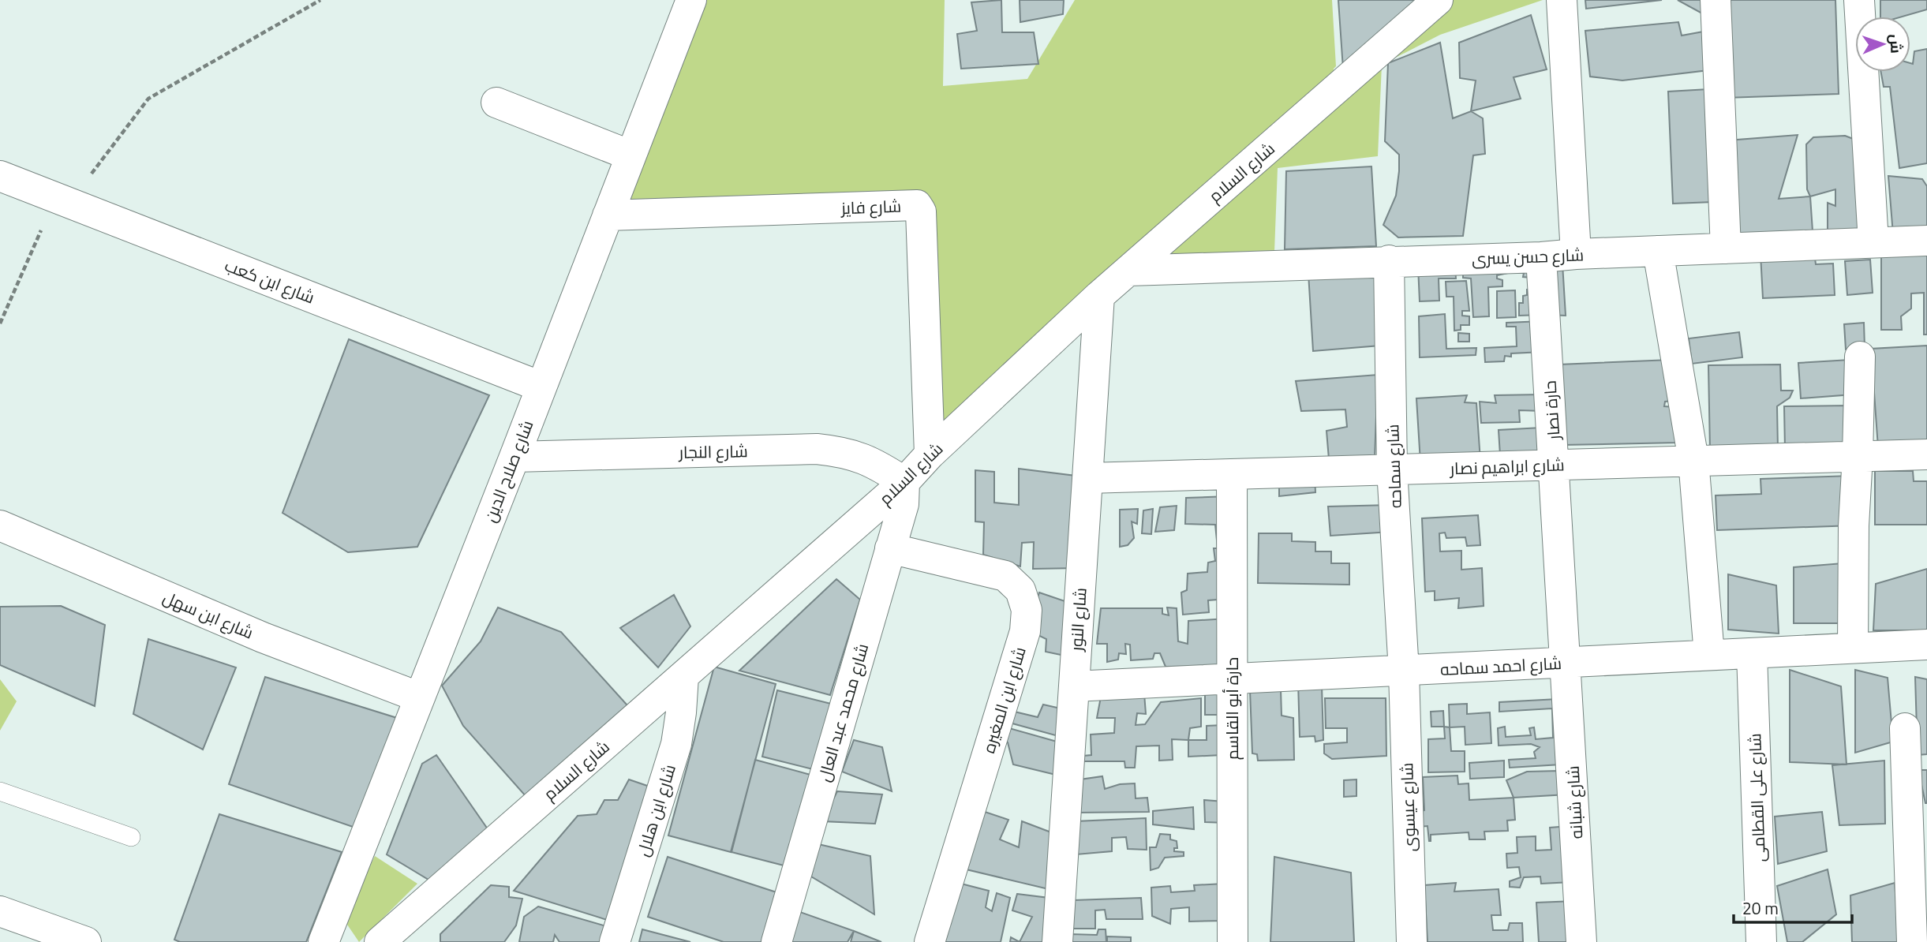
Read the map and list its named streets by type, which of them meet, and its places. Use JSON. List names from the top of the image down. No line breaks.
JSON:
{"streets":{"street":["شارع السلام","شارع فايز","شارع حسن يسرى","شارع ابن كعب","حارة نصار","شارع النجار","شارع سماحه","شارع ابراهيم نصار","شارع صلاح الدين","شارع ابن سهل","شارع النور","شارع احمد سماحه","شارع ابن المغيره","حارة أبو القاسم","شارع محمد عبد العال","شارع على القطامى","شارع شبانه","شارع عيسوى","شارع ابن هلال"]},"crossings":[["شارع السلام","شارع فايز"],["شارع السلام","شارع حسن يسرى"],["شارع السلام","شارع النجار"],["شارع السلام","شارع النور"],["شارع السلام","شارع محمد عبد العال"],["شارع السلام","شارع ابن هلال"],["شارع فايز","شارع صلاح الدين"],["شارع حسن يسرى","حارة نصار"],["شارع حسن يسرى","شارع سماحه"],["شارع ابن كعب","شارع صلاح الدين"],["حارة نصار","شارع ابراهيم نصار"],["حارة نصار","شارع احمد سماحه"],["حارة نصار","شارع شبانه"],["شارع النجار","شارع صلاح الدين"],["شارع النجار","شارع محمد عبد العال"],["شارع سماحه","شارع ابراهيم نصار"],["شارع سماحه","شارع احمد سماحه"],["شارع سماحه","شارع عيسوى"],["شارع ابراهيم نصار","شارع النور"],["شارع ابراهيم نصار","حارة أبو القاسم"],["شارع صلاح الدين","شارع ابن سهل"],["شارع النور","شارع احمد سماحه"],["شارع احمد سماحه","حارة أبو القاسم"],["شارع احمد سماحه","شارع على القطامى"],["شارع احمد سماحه","شارع شبانه"],["شارع احمد سماحه","شارع عيسوى"],["شارع ابن المغيره","شارع محمد عبد العال"]],"scale_bar":"20 m","north":"right"}
